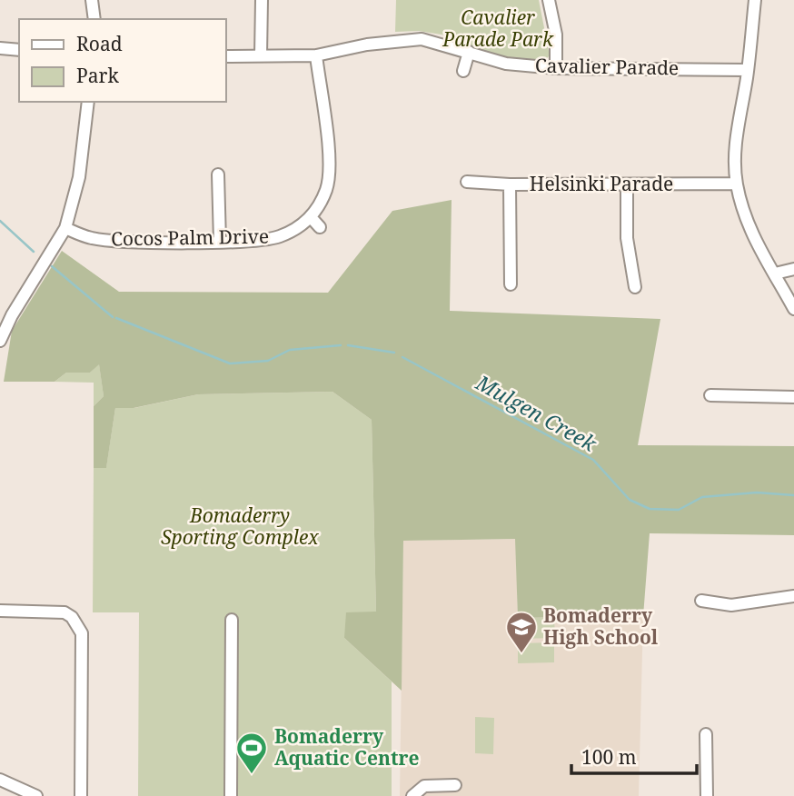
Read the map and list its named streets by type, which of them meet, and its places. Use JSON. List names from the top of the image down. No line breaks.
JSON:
{"streets":{"street":["Cavalier Parade","Helsinki Parade","Cocos Palm Drive"]},"water":["Mulgen Creek"],"parks":["Cavalier Parade Park","Bomaderry Sporting Complex"],"places":{"school or university":["Bomaderry High School"],"sports":["Bomaderry Aquatic Centre"]},"legend":["Road","Park"],"scale_bar":"100 m"}
